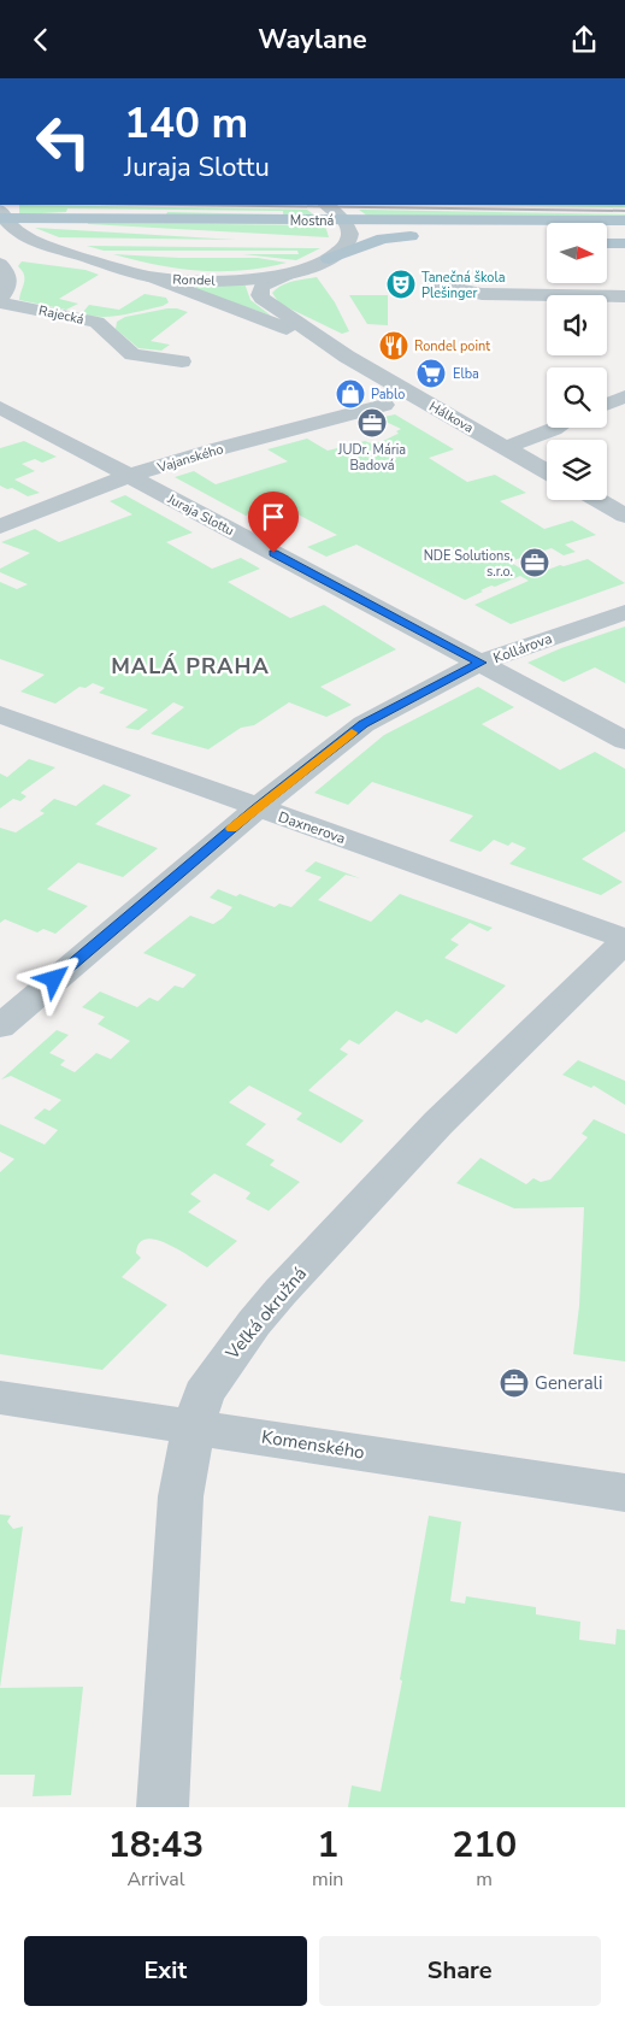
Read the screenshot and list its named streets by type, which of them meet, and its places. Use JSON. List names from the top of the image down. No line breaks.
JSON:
{"streets":{"main road":["Mostná"],"street":["Rondel","Rajecká","Hálkova","Vajanského","Juraja Slottu","Kollárova","Daxnerova","Veľká okružná","Komenského"]},"crossings":[["Mostná","Rondel"],["Rondel","Hálkova"],["Vajanského","Juraja Slottu"],["Juraja Slottu","Kollárova"],["Kollárova","Daxnerova"],["Daxnerova","Veľká okružná"],["Veľká okružná","Komenského"]],"districts":["MALÁ PRAHA"],"places":{"theatre":["Tanečná škola Plešinger"],"restaurant":["Rondel point"],"supermarket":["Elba"],"shop":["Pablo"],"office":["JUDr. Mária Badová","NDE Solutions, s.r.o.","Generali"]},"north":"right","page":{"header":"Waylane","turn":["140 m","Juraja Slottu"],"eta":["18:43","Arrival","1","min","210","m"],"buttons":["Exit","Share"]}}
